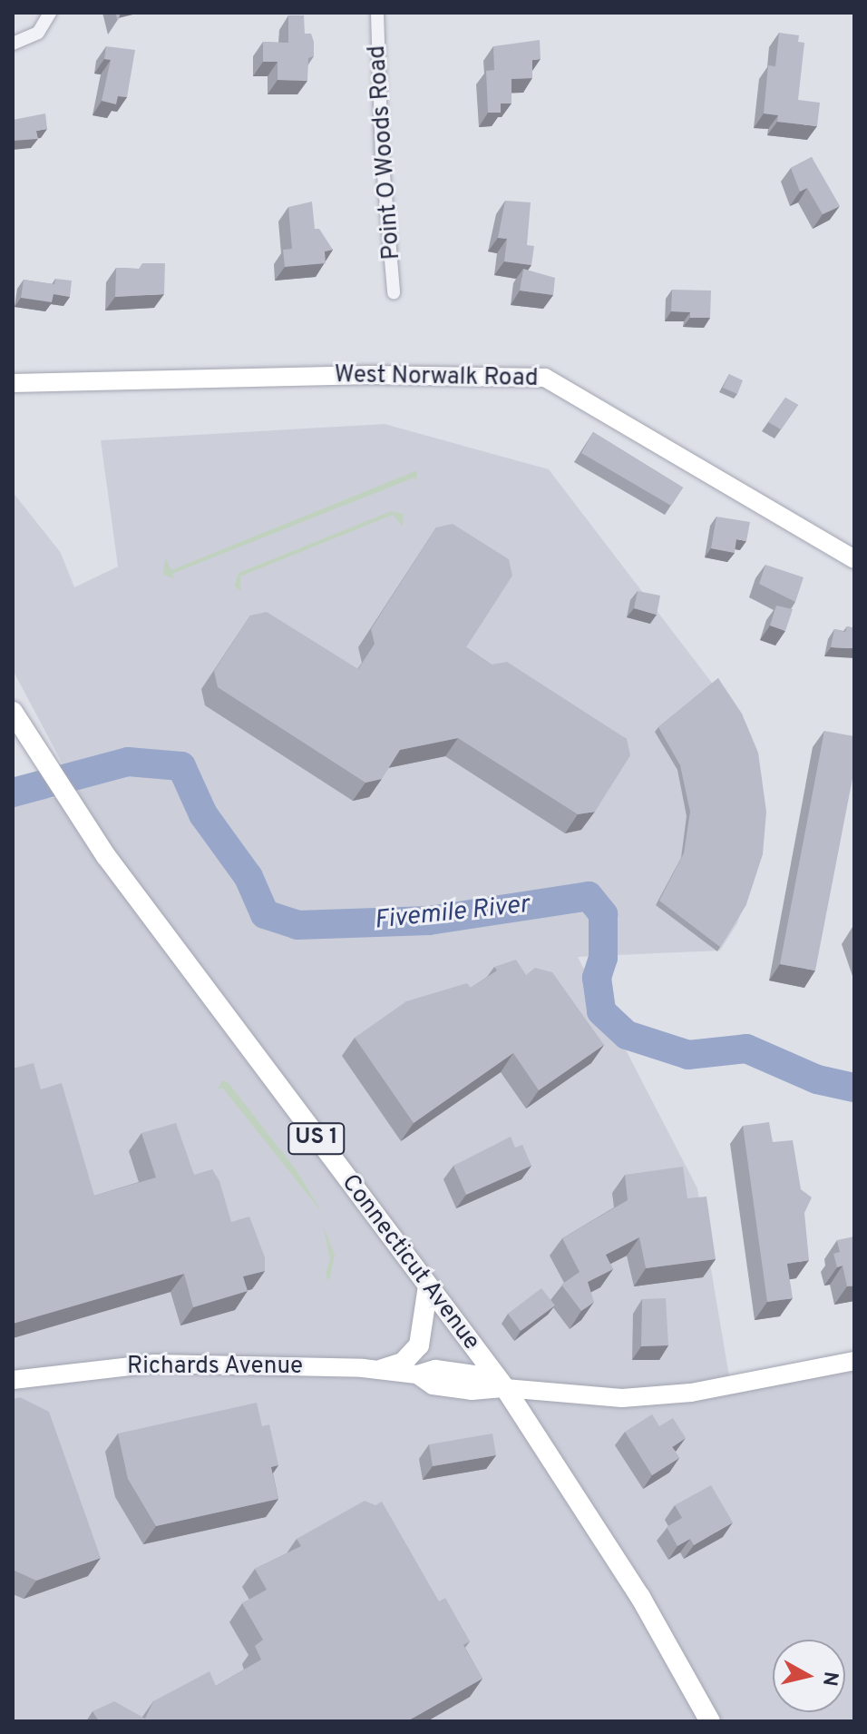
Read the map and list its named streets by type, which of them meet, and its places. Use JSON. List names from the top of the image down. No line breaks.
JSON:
{"streets":{"main road":["West Norwalk Road","US 1","Connecticut Avenue","Richards Avenue"],"street":["Point O Woods Road"]},"crossings":[["Connecticut Avenue","Richards Avenue"]],"water":["Fivemile River"],"north":"right"}
